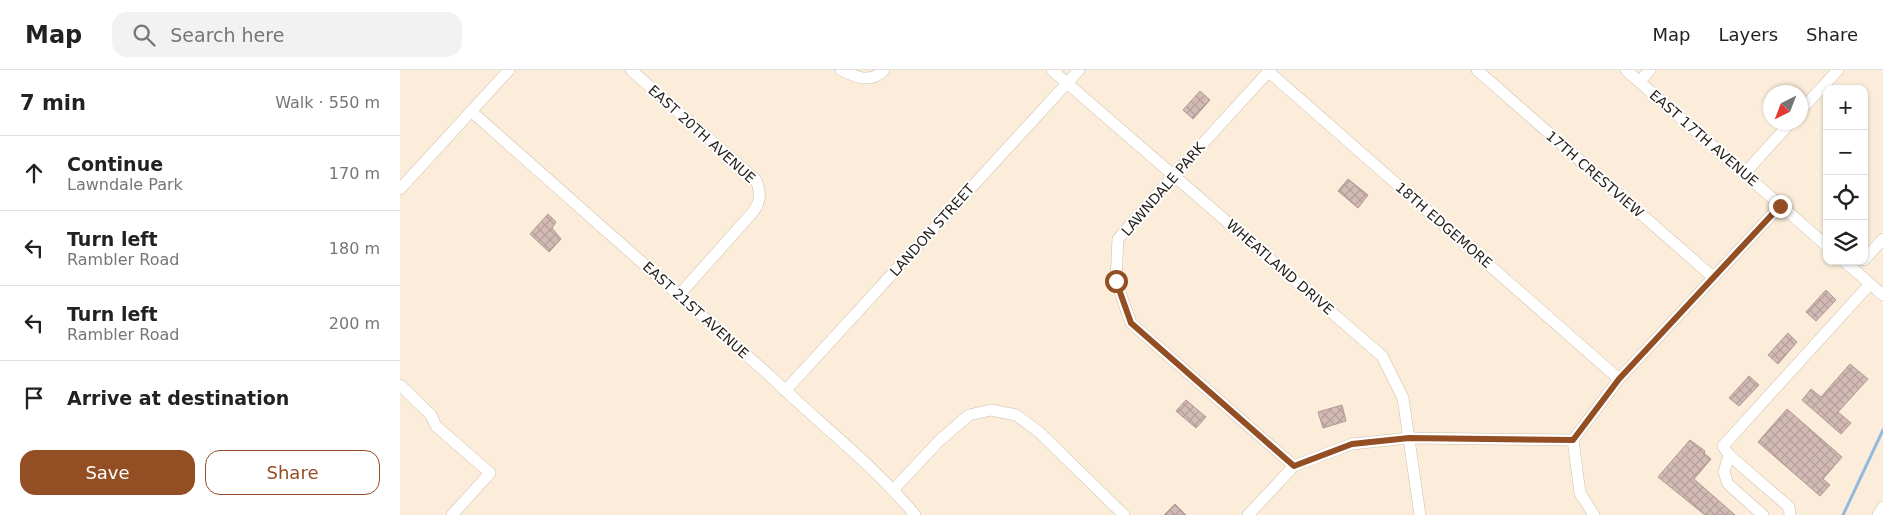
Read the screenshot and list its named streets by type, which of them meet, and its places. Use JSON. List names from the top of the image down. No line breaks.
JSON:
{"streets":{"street":["EAST 20TH AVENUE","EAST 17TH AVENUE","17TH CRESTVIEW","LAWNDALE PARK","18TH EDGEMORE","LANDON STREET","WHEATLAND DRIVE","EAST 21ST AVENUE"]},"crossings":[["EAST 20TH AVENUE","EAST 21ST AVENUE"],["LAWNDALE PARK","18TH EDGEMORE"],["LAWNDALE PARK","WHEATLAND DRIVE"],["LANDON STREET","WHEATLAND DRIVE"],["LANDON STREET","EAST 21ST AVENUE"]],"north":"bottom left","page":{"header":"Map","search":"Search here","nav":["Map","Layers","Share"],"heading":["7 min","Walk · 550 m"],"map_buttons":["+","−"],"list":[["Continue","Lawndale Park","170 m"],["Turn left","Rambler Road","180 m"],["Turn left","Rambler Road","200 m"],"Arrive at destination"],"buttons":["Save","Share"]}}
